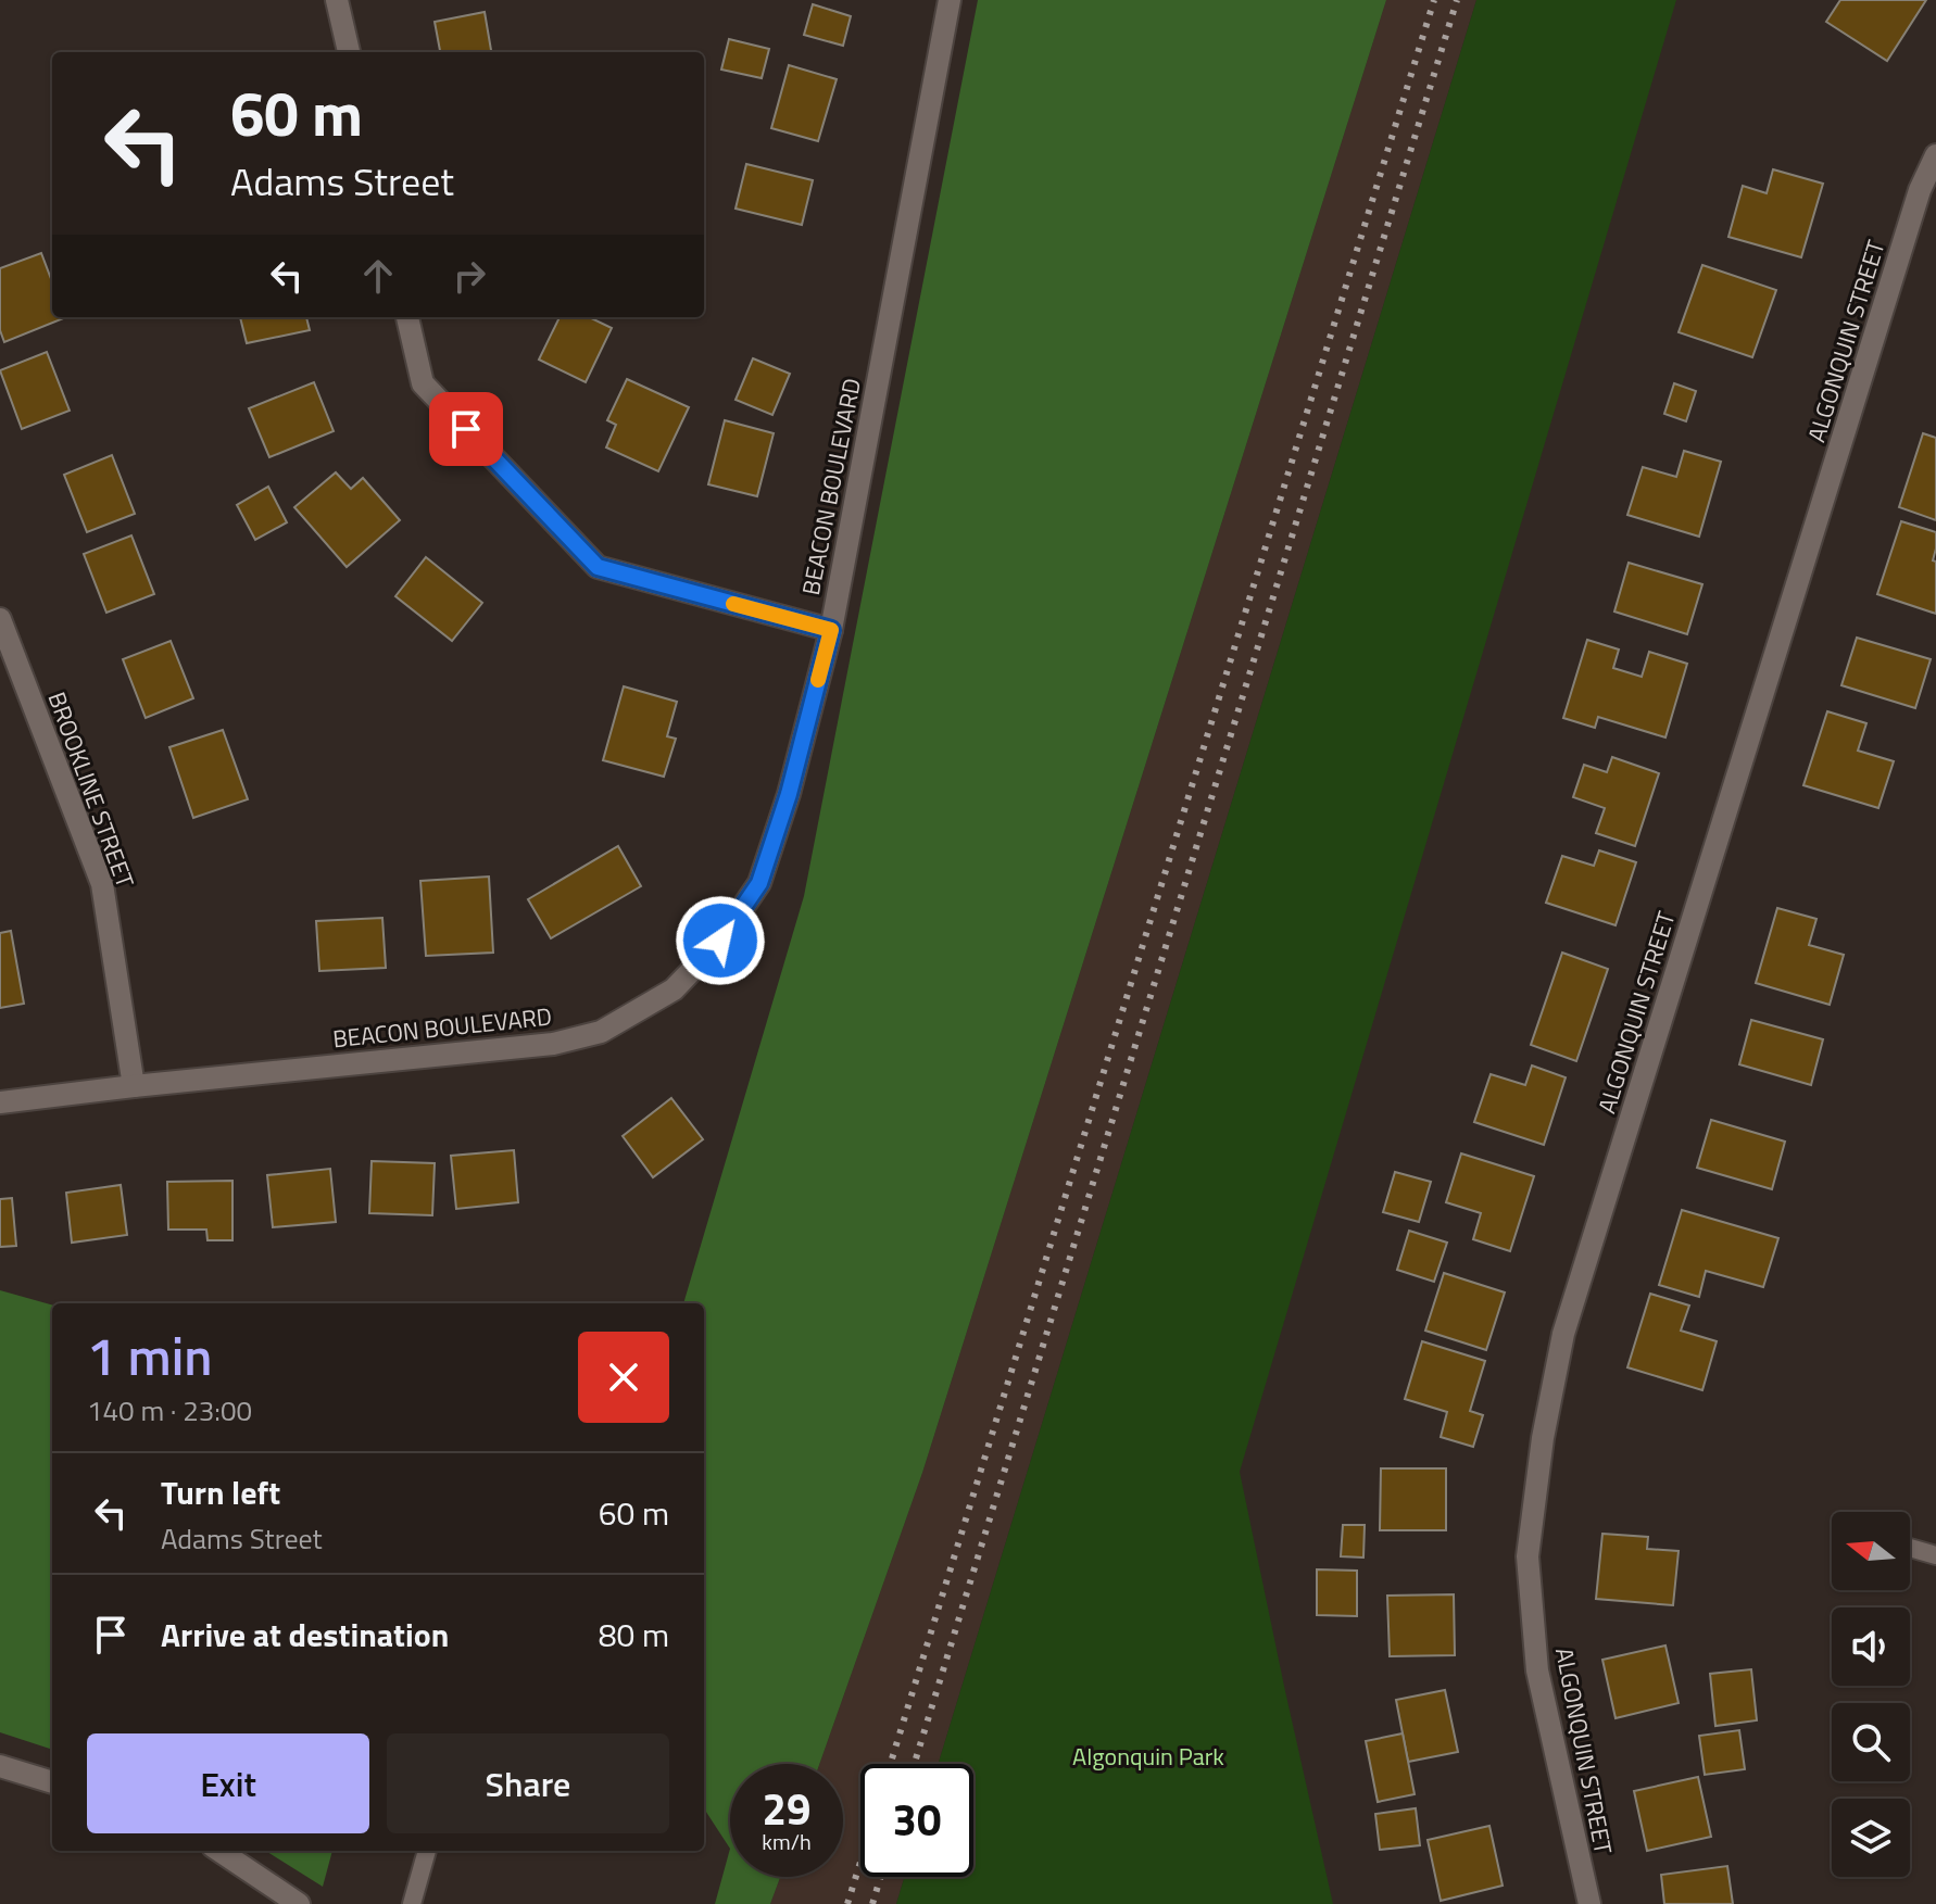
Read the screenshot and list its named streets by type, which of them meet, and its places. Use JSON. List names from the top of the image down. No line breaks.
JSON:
{"streets":{"street":["ALGONQUIN STREET","BEACON BOULEVARD","BROOKLINE STREET"]},"crossings":[["BEACON BOULEVARD","BROOKLINE STREET"]],"parks":["Algonquin Park"],"north":"left","page":{"turn":["60 m","Adams Street"],"heading":["1 min","140 m · 23:00"],"list":[{"name":"Turn left","note":"Adams Street","value":"60 m"},{"name":"Arrive at destination","value":"80 m"}],"buttons":["Exit","Share"],"speed":"29 km/h","limit":"30"}}
